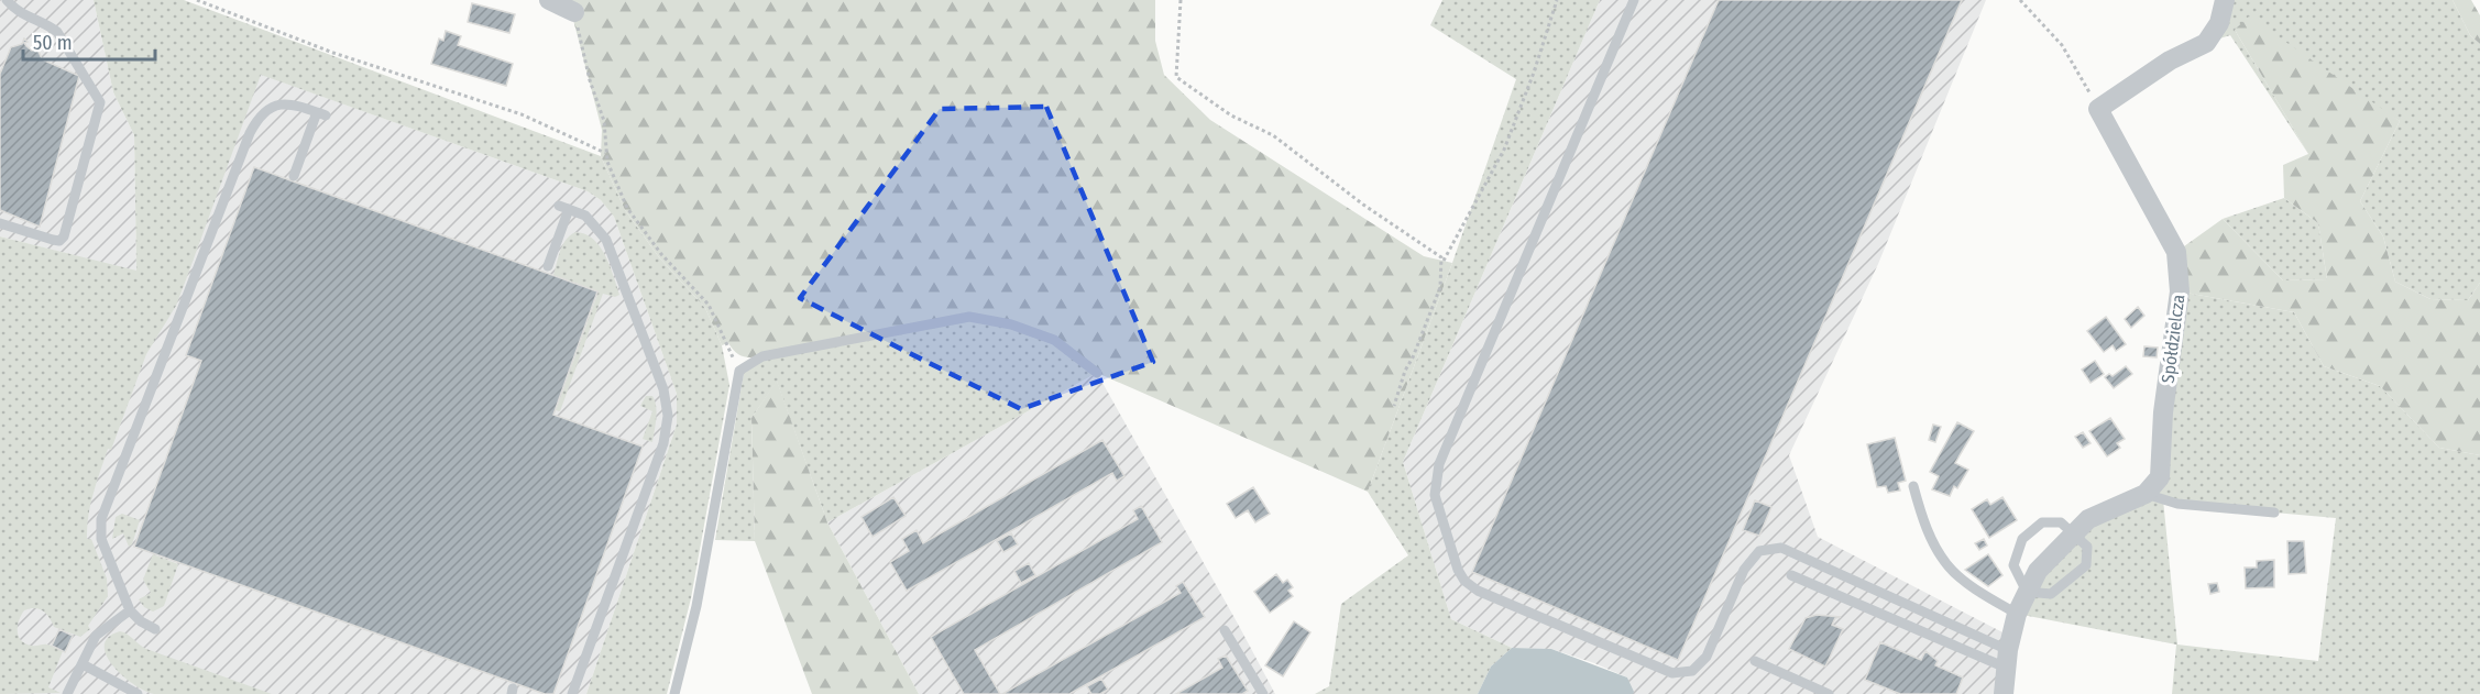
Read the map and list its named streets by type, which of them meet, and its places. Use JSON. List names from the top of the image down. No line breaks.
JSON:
{"streets":{"street":["Spółdzielcza"]},"scale_bar":"50 m"}
